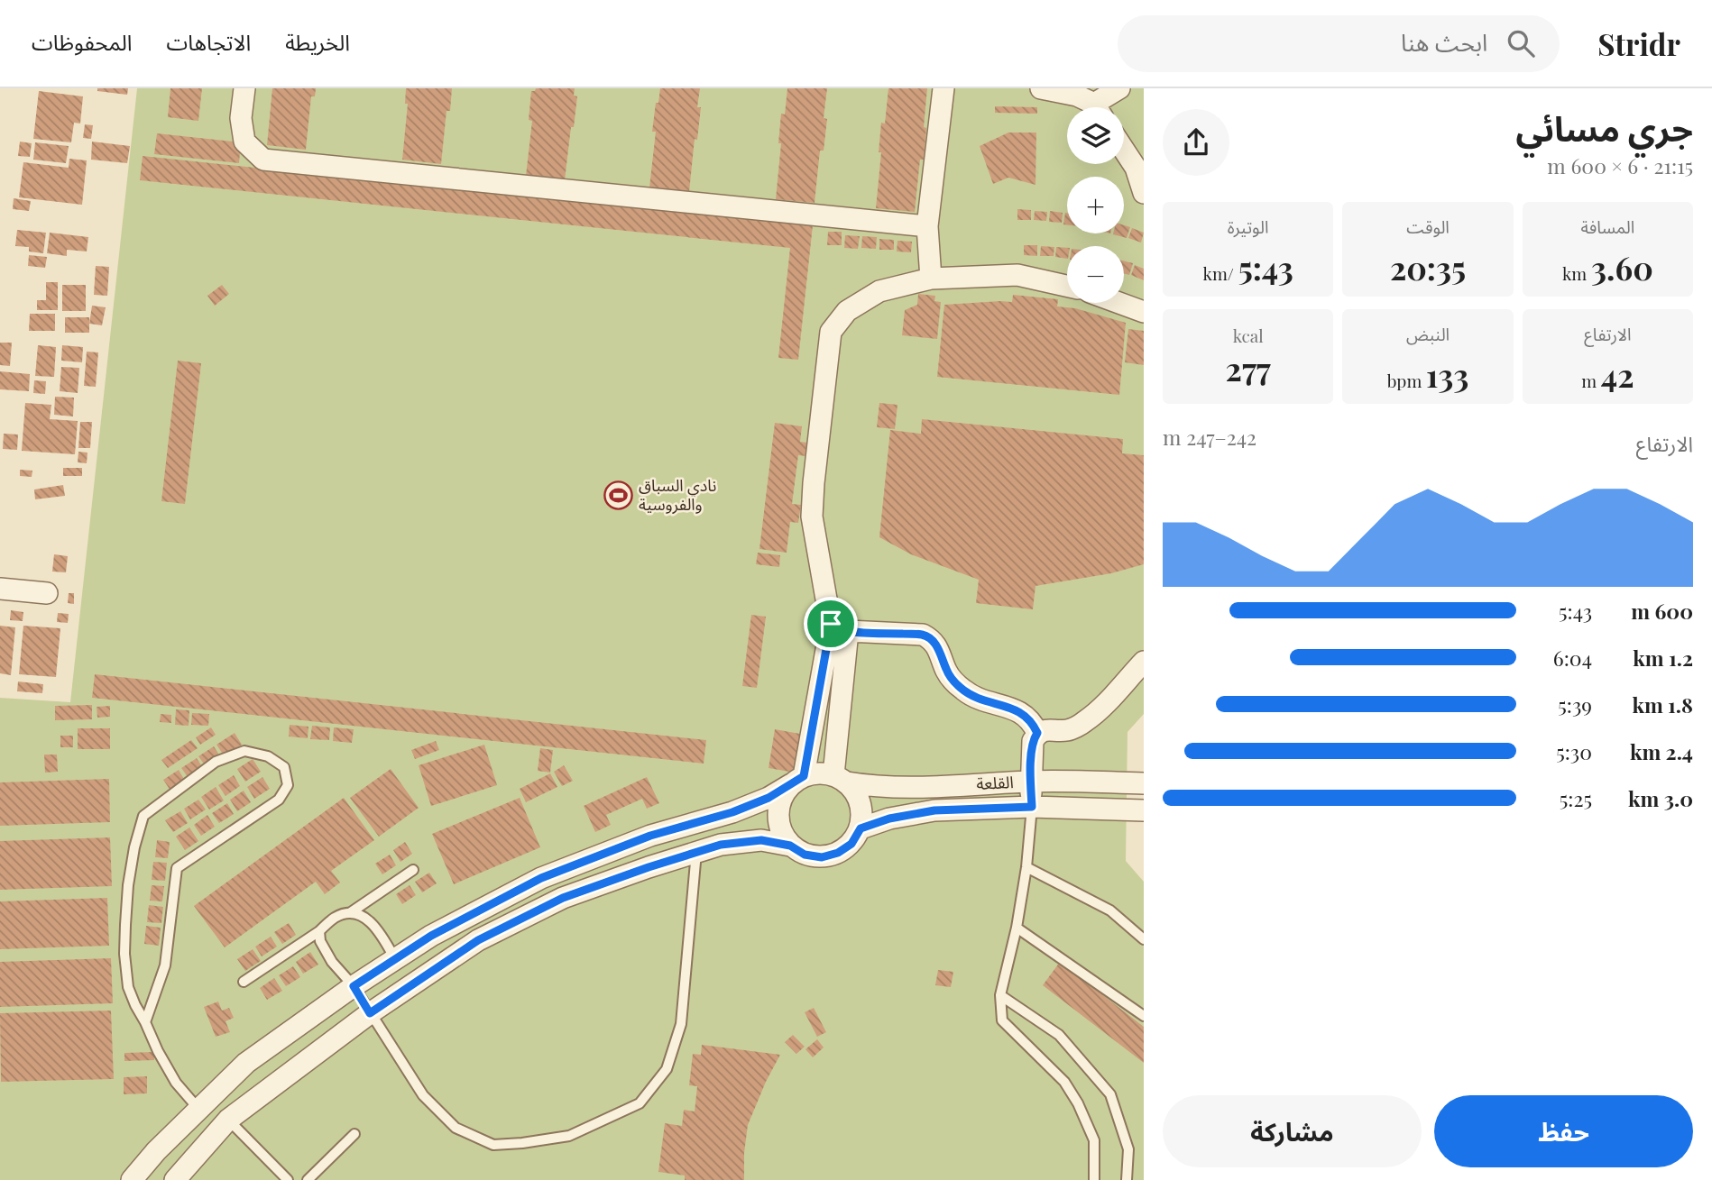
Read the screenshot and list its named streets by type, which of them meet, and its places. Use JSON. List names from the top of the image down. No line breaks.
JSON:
{"streets":{"street":["القلعة"]},"places":{"sports":["نادي السباق والفروسية"]},"page":{"header":"Stridr","search":"ابحث هنا","nav":["الخريطة","الاتجاهات","المحفوظات"],"heading":["جري مسائي","21:15 · 6 × 600 m"],"map_buttons":["+","−"],"stats":[["المسافة","3.60 km"],["الوقت","20:35"],["الوتيرة","5:43 /km"],["الارتفاع","42 m"],["النبض","133 bpm"],["kcal","277"]],"chart":["الارتفاع","242–247 m"],"list":[{"name":"600 m","note":"5:43"},{"name":"1.2 km","note":"6:04"},{"name":"1.8 km","note":"5:39"},{"name":"2.4 km","note":"5:30"},{"name":"3.0 km","note":"5:25"}],"buttons":["حفظ","مشاركة"]}}
